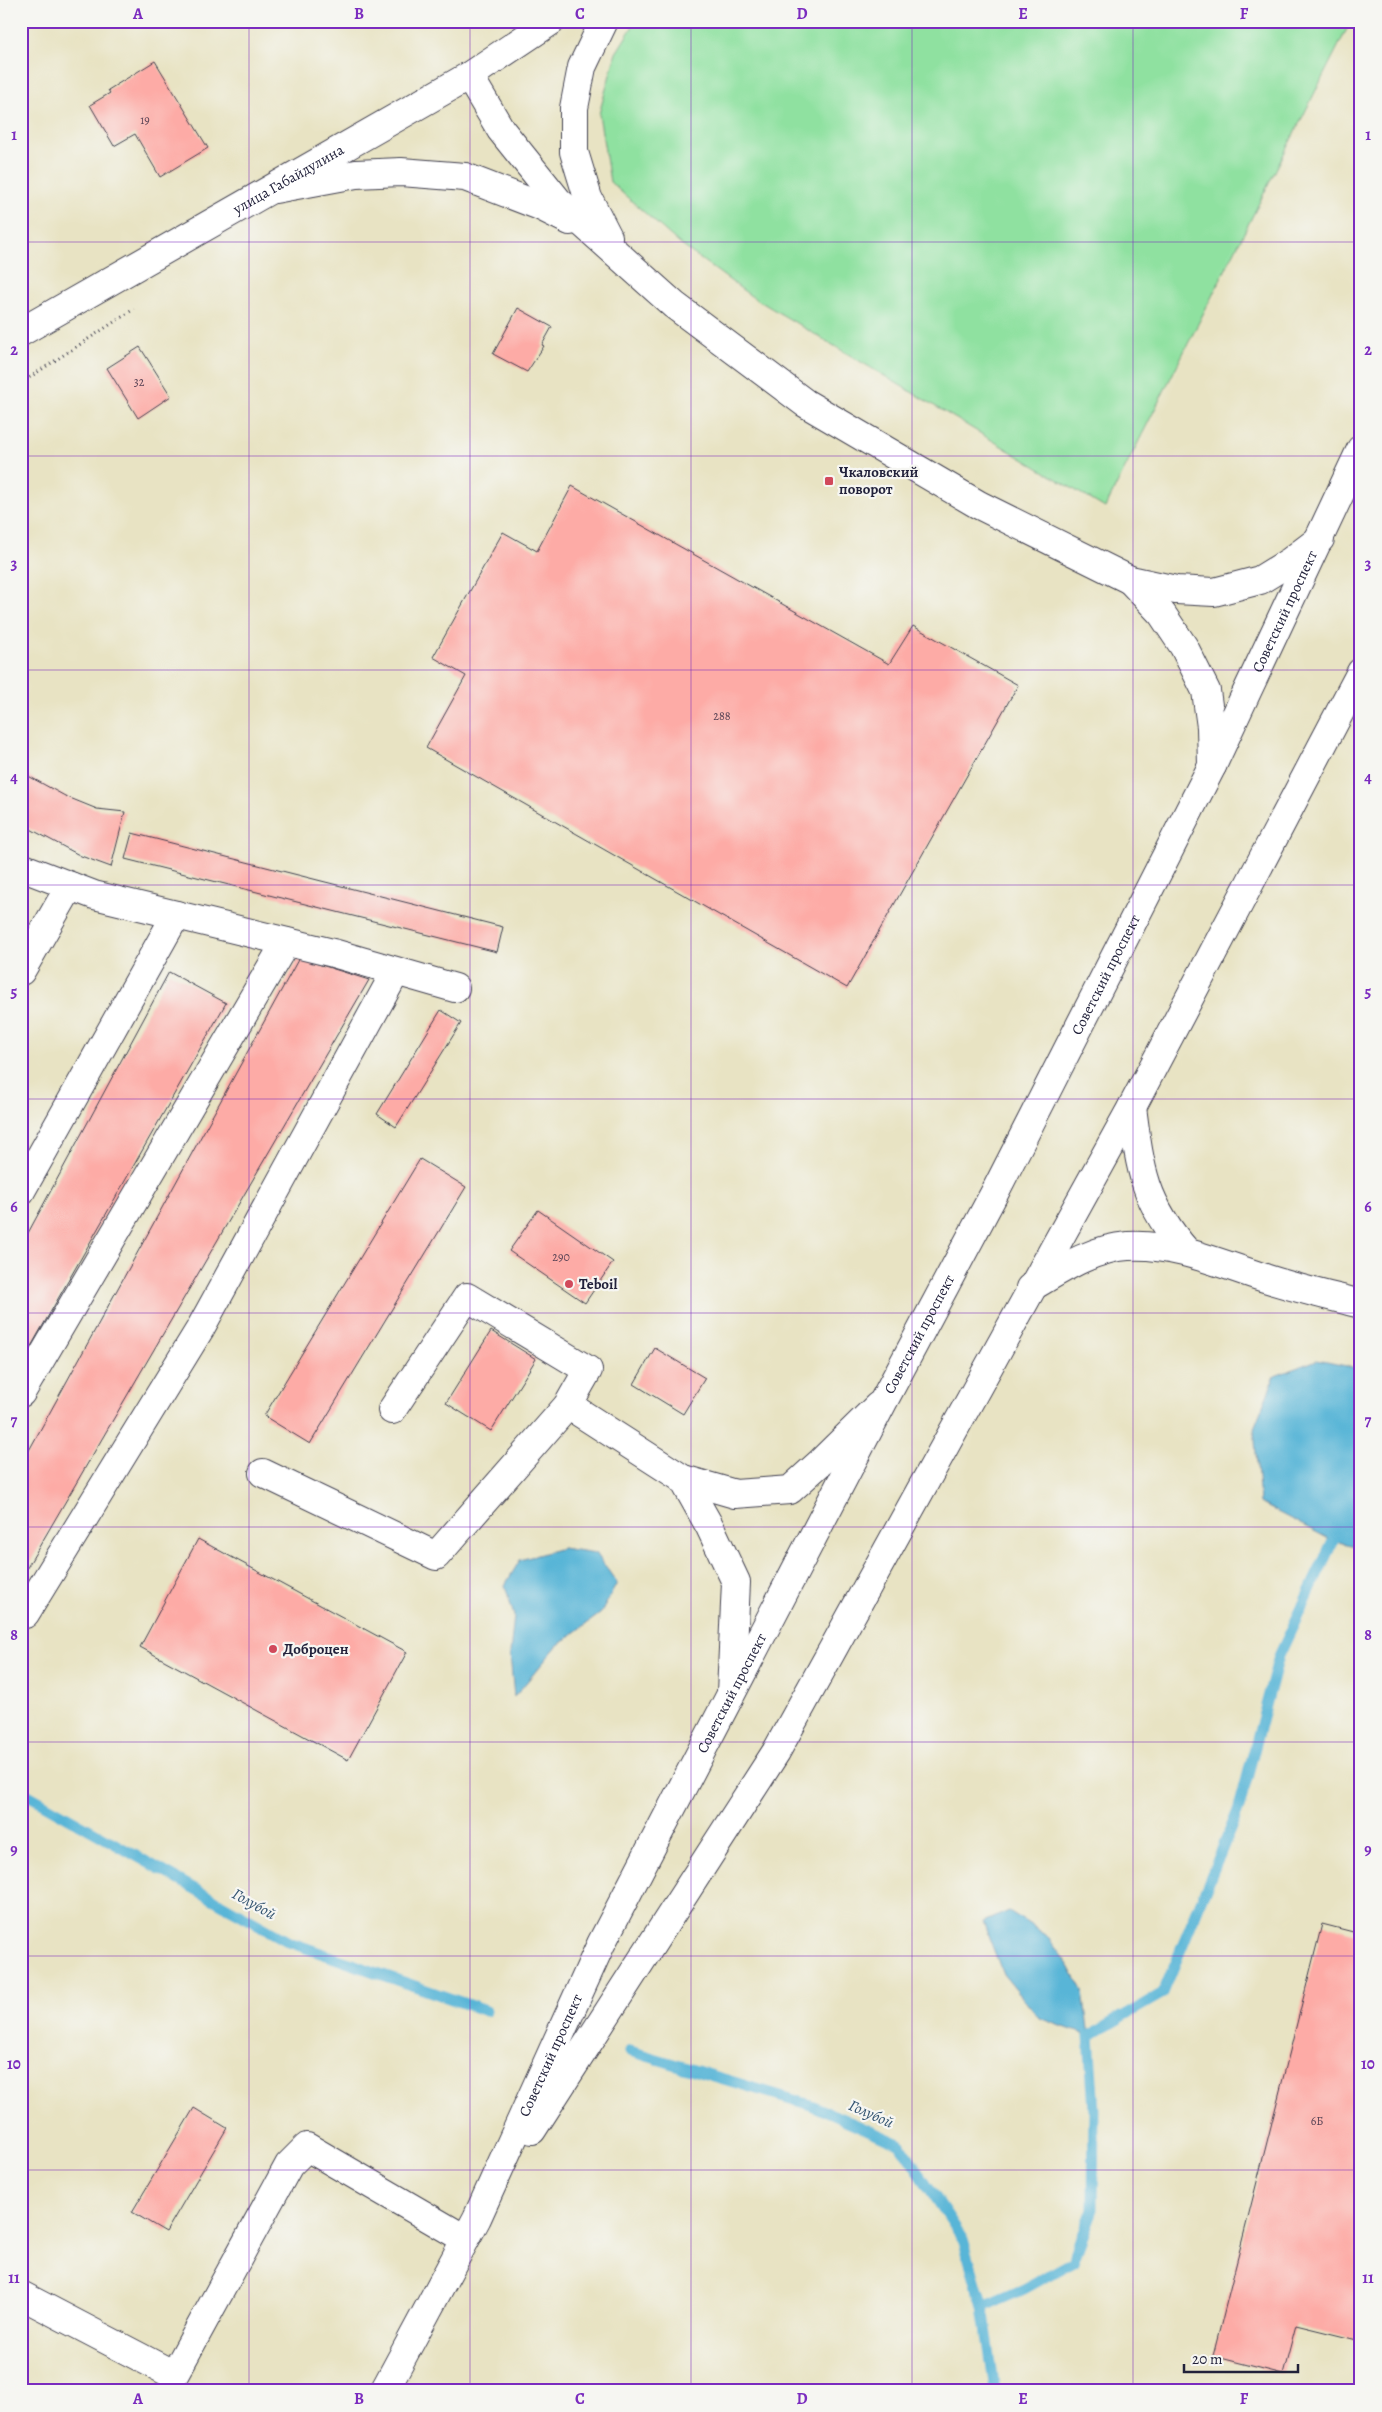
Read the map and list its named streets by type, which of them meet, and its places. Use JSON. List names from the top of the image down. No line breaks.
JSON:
{"streets":{"main road":["улица Габайдулина","Советский проспект"]},"water":["Голубой"],"places":{"transit":["Чкаловский поворот"],"other":["Teboil","Доброцен"]},"house_numbers":["19","32","288","290","6Б"],"scale_bar":"20 m","grid":{"columns":["A","B","C","D","E","F"],"rows":["1","2","3","4","5","6","7","8","9","10","11"]}}
